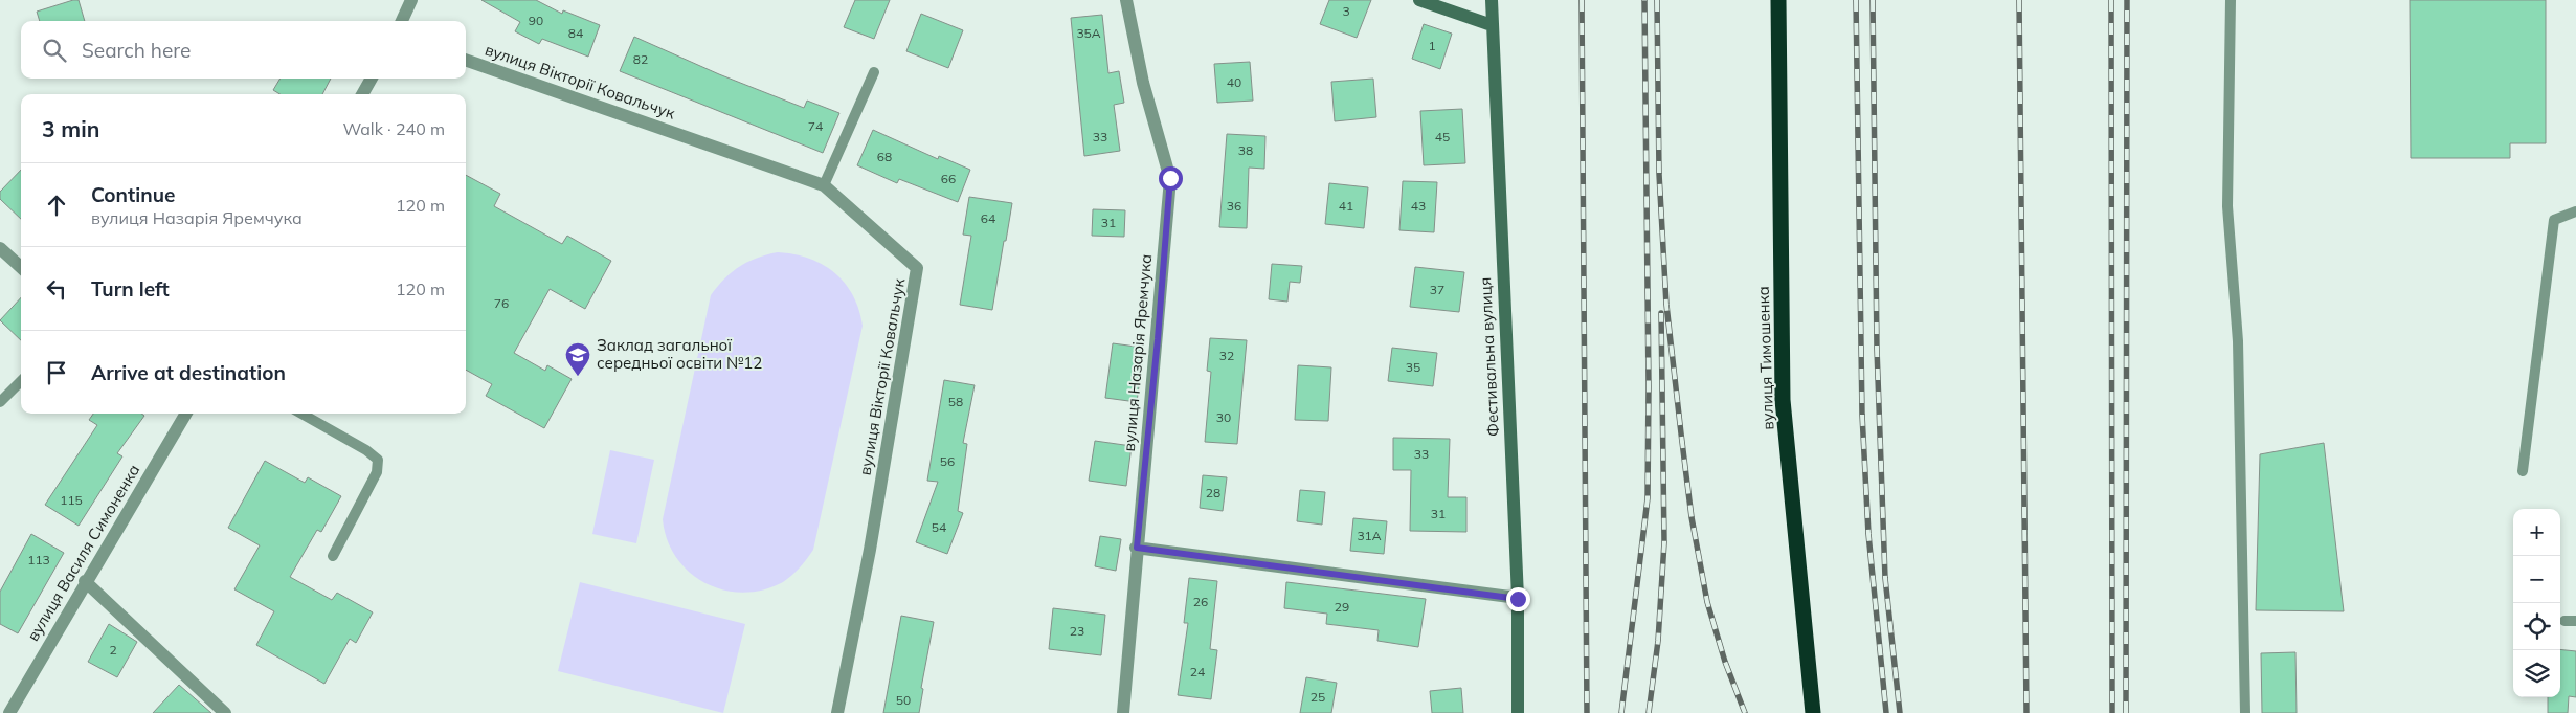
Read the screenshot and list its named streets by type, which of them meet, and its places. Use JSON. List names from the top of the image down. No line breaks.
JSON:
{"streets":{"highway":["вулиця Тимошенка"],"street":["вулиця Вікторії Ковальчук","вулиця Назарія Яремчука","Фестивальна вулиця","вулиця Василя Симоненка"]},"places":{"school or university":["Заклад загальної середньої освіти №12"]},"house_numbers":["3","90","84","35А","1","82","40","74","33","45","38","68","66","36","41","43","64","31","37","76","32","35","58","30","33","56","28","115","31","54","31А","113","26","29","23","2","24","25","50"],"page":{"search":"Search here","heading":["3 min","Walk · 240 m"],"list":[["Continue","вулиця Назарія Яремчука","120 m"],["Turn left","120 m"],"Arrive at destination"],"map_buttons":["+","−"]}}
